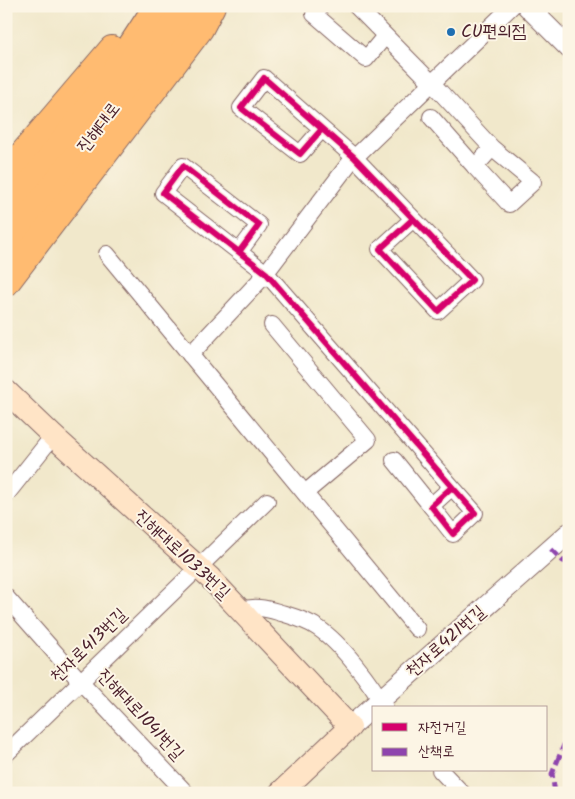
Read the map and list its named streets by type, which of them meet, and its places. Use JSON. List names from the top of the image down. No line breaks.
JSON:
{"streets":{"highway":["진해대로"],"main road":["진해대로1033번길","천자로421번길"],"street":["천자로413번길","진해대로1041번길"]},"crossings":[["진해대로1033번길","천자로421번길"],["진해대로1033번길","천자로413번길"],["천자로413번길","진해대로1041번길"]],"places":["CU편의점"],"legend":["자전거길","산책로"]}
